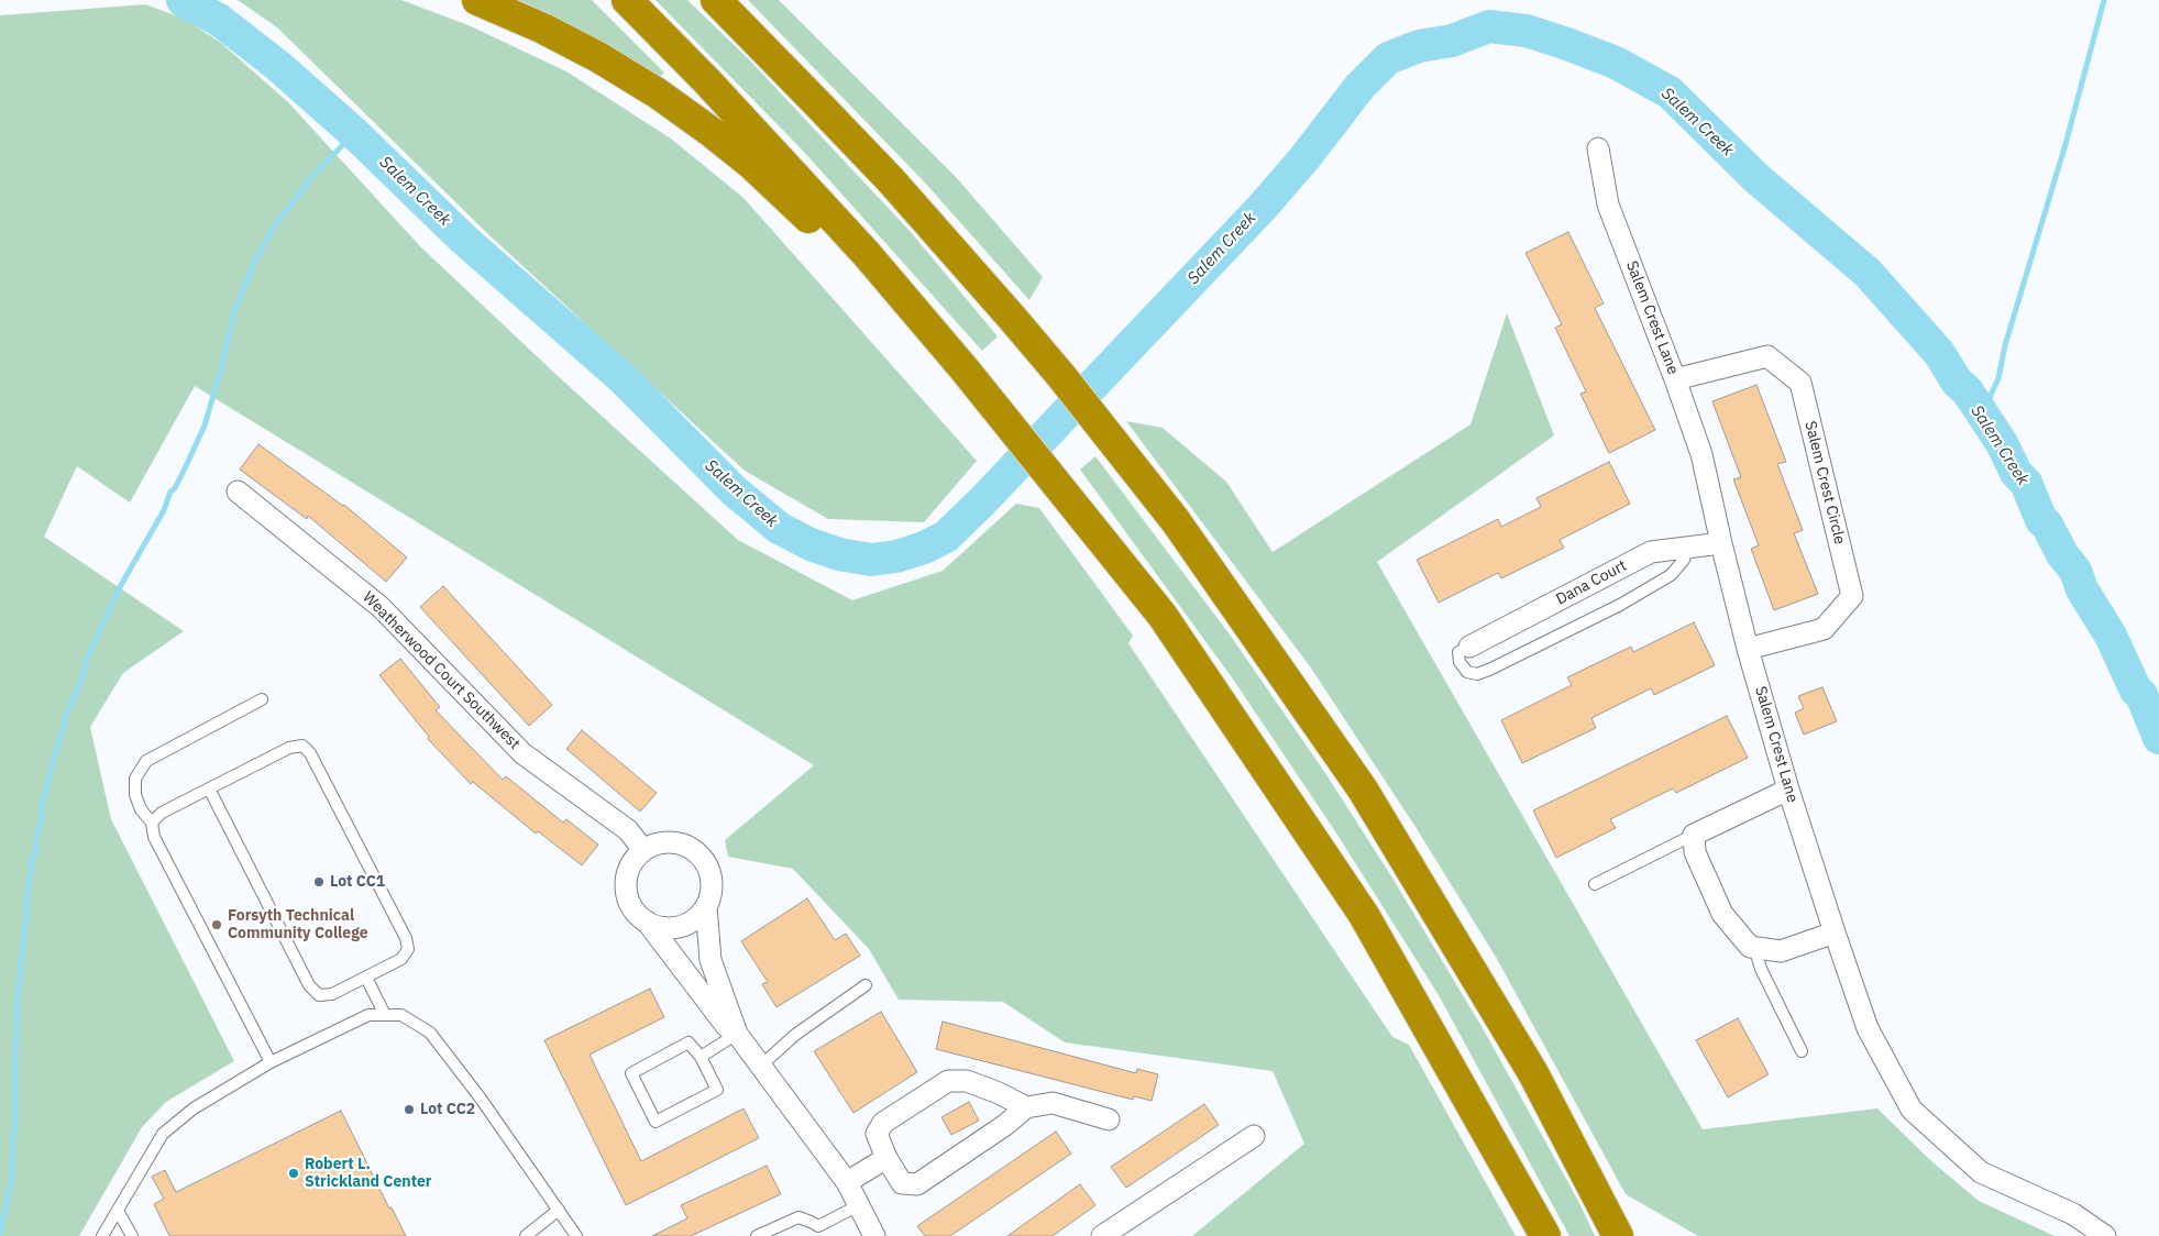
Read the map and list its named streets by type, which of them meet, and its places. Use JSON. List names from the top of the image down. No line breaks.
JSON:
{"streets":{"street":["Salem Crest Lane","Salem Crest Circle","Dana Court","Weatherwood Court Southwest"]},"crossings":[["Salem Crest Lane","Salem Crest Circle"],["Salem Crest Lane","Dana Court"]],"water":["Salem Creek"],"places":["Lot CC1","Forsyth Technical Community College","Lot CC2","Robert L. Strickland Center"]}
